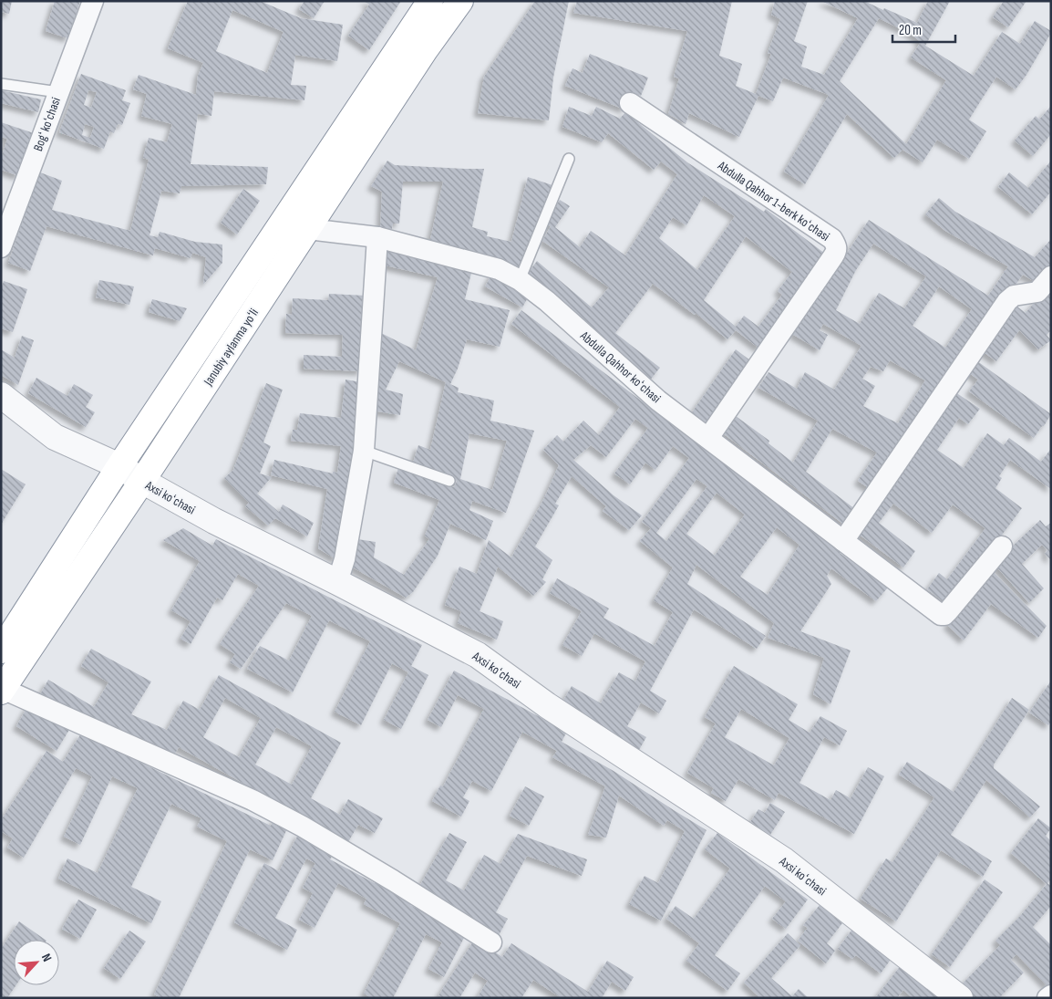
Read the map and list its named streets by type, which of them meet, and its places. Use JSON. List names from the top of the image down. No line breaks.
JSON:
{"streets":{"highway":["Janubiy aylanma yoʻli"],"street":["Bogʻ koʻchasi","Аbdulla Qahhor 1-berk koʻchasi","Abdulla Qahhor koʻchasi","Axsi koʻchasi"]},"crossings":[["Аbdulla Qahhor 1-berk koʻchasi","Abdulla Qahhor koʻchasi"],["Janubiy aylanma yoʻli","Abdulla Qahhor koʻchasi"],["Janubiy aylanma yoʻli","Axsi koʻchasi"]],"scale_bar":"20 m","north":"top right"}
